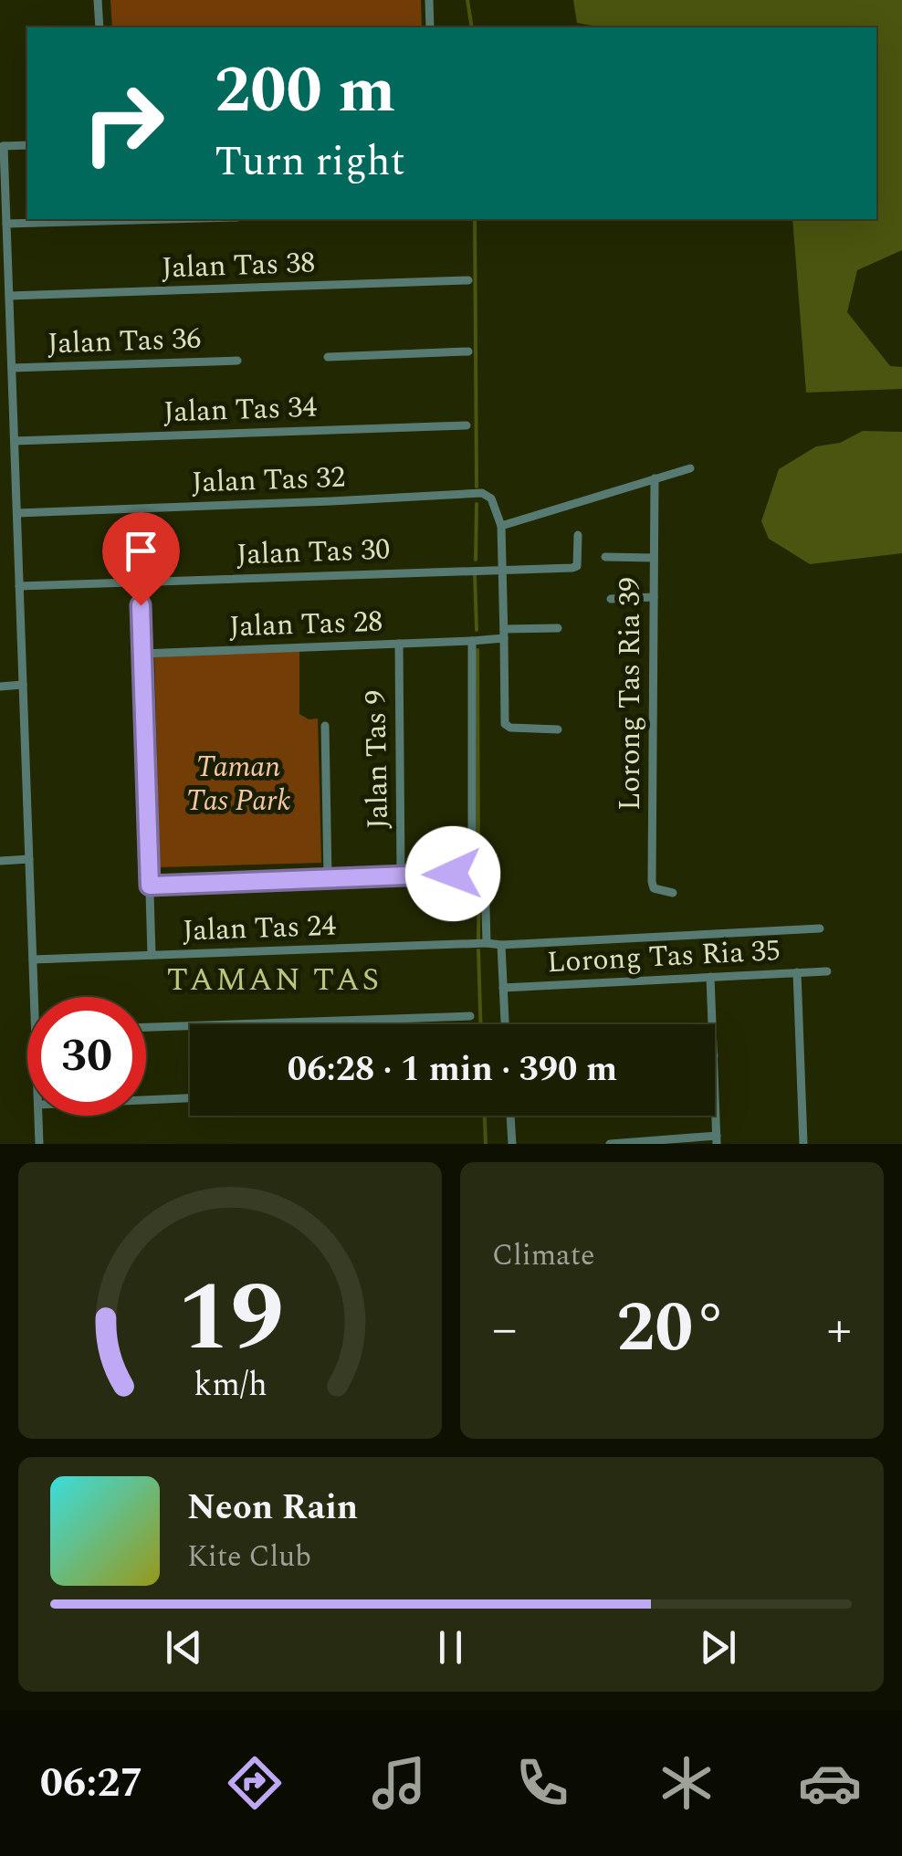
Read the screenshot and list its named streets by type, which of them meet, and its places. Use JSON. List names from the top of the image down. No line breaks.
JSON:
{"streets":{"street":["Jalan Tas 38","Jalan Tas 36","Jalan Tas 34","Jalan Tas 32","Jalan Tas 30","Jalan Tas 28","Lorong Tas Ria 39","Jalan Tas 9","Jalan Tas 24","Lorong Tas Ria 35"]},"crossings":[["Jalan Tas 28","Jalan Tas 9"]],"districts":["TAMAN TAS"],"parks":["Taman Tas Park"],"page":{"turn":["200 m","Turn right"],"limit":"30","trip":"06:28 · 1 min · 390 m","tile":"Climate","heat":["−","20°","+"],"song":["Neon Rain","Kite Club"],"tabs":"06:27","gauge":["19","km/h"]}}
